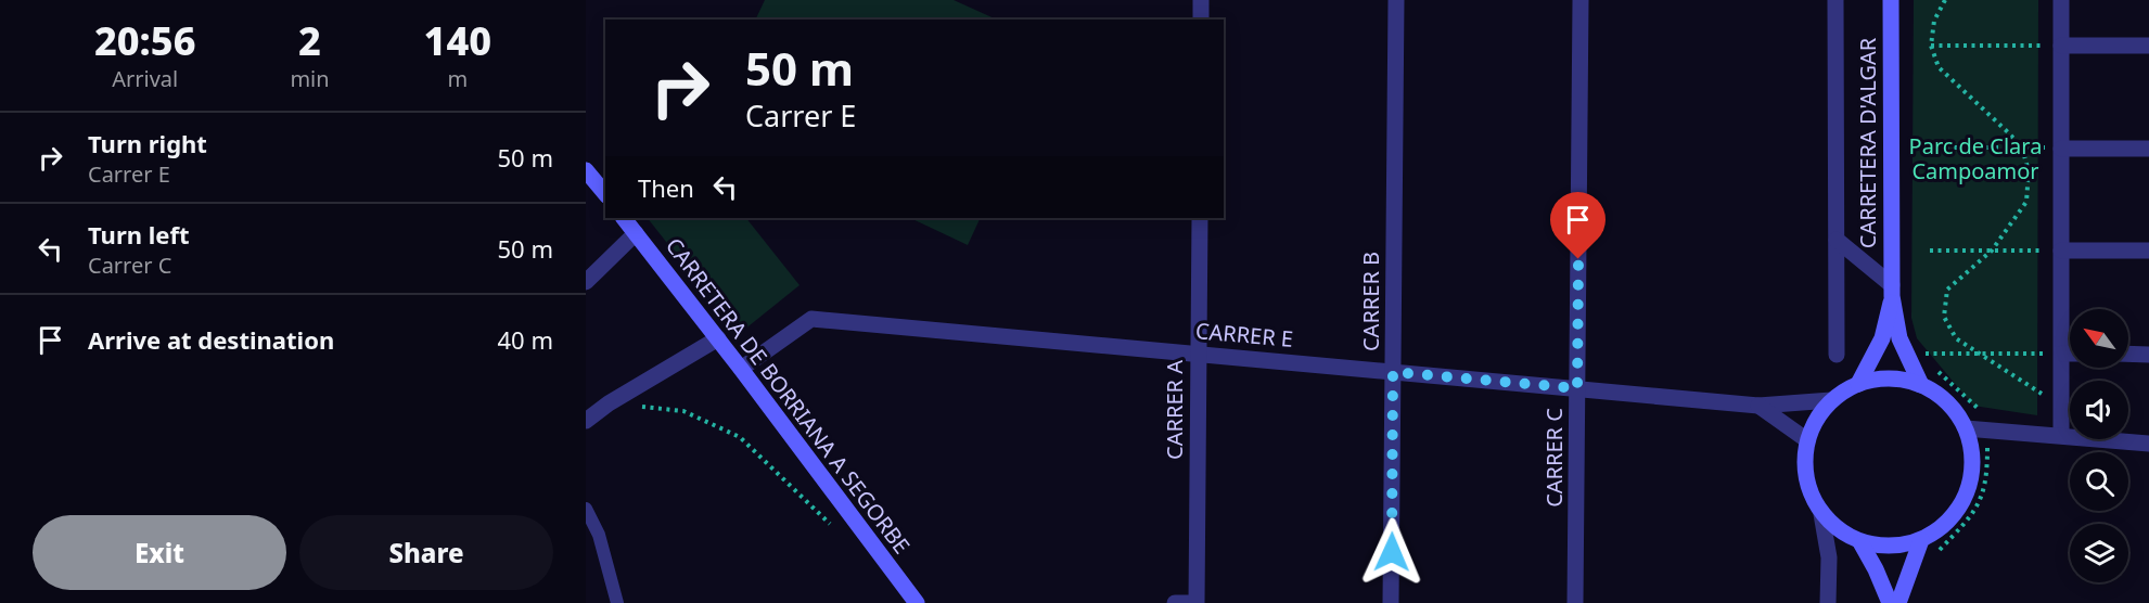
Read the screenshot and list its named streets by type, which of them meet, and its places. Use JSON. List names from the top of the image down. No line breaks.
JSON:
{"streets":{"main road":["CARRETERA D'ALGAR","CARRETERA DE BORRIANA A SEGORBE"],"street":["CARRER B","CARRER E","CARRER A","CARRER C"]},"crossings":[["CARRETERA D'ALGAR","CARRER E"],["CARRER B","CARRER E"],["CARRER E","CARRETERA DE BORRIANA A SEGORBE"],["CARRER E","CARRER A"],["CARRER E","CARRER C"]],"parks":["Parc de Clara Campoamor"],"north":"top left","page":{"eta":["20:56","Arrival","2","min","140","m"],"turn":["50 m","Carrer E"],"list":[{"name":"Turn right","note":"Carrer E","value":"50 m"},{"name":"Turn left","note":"Carrer C","value":"50 m"},{"name":"Arrive at destination","value":"40 m"}],"then":"Then","buttons":["Exit","Share"]}}
